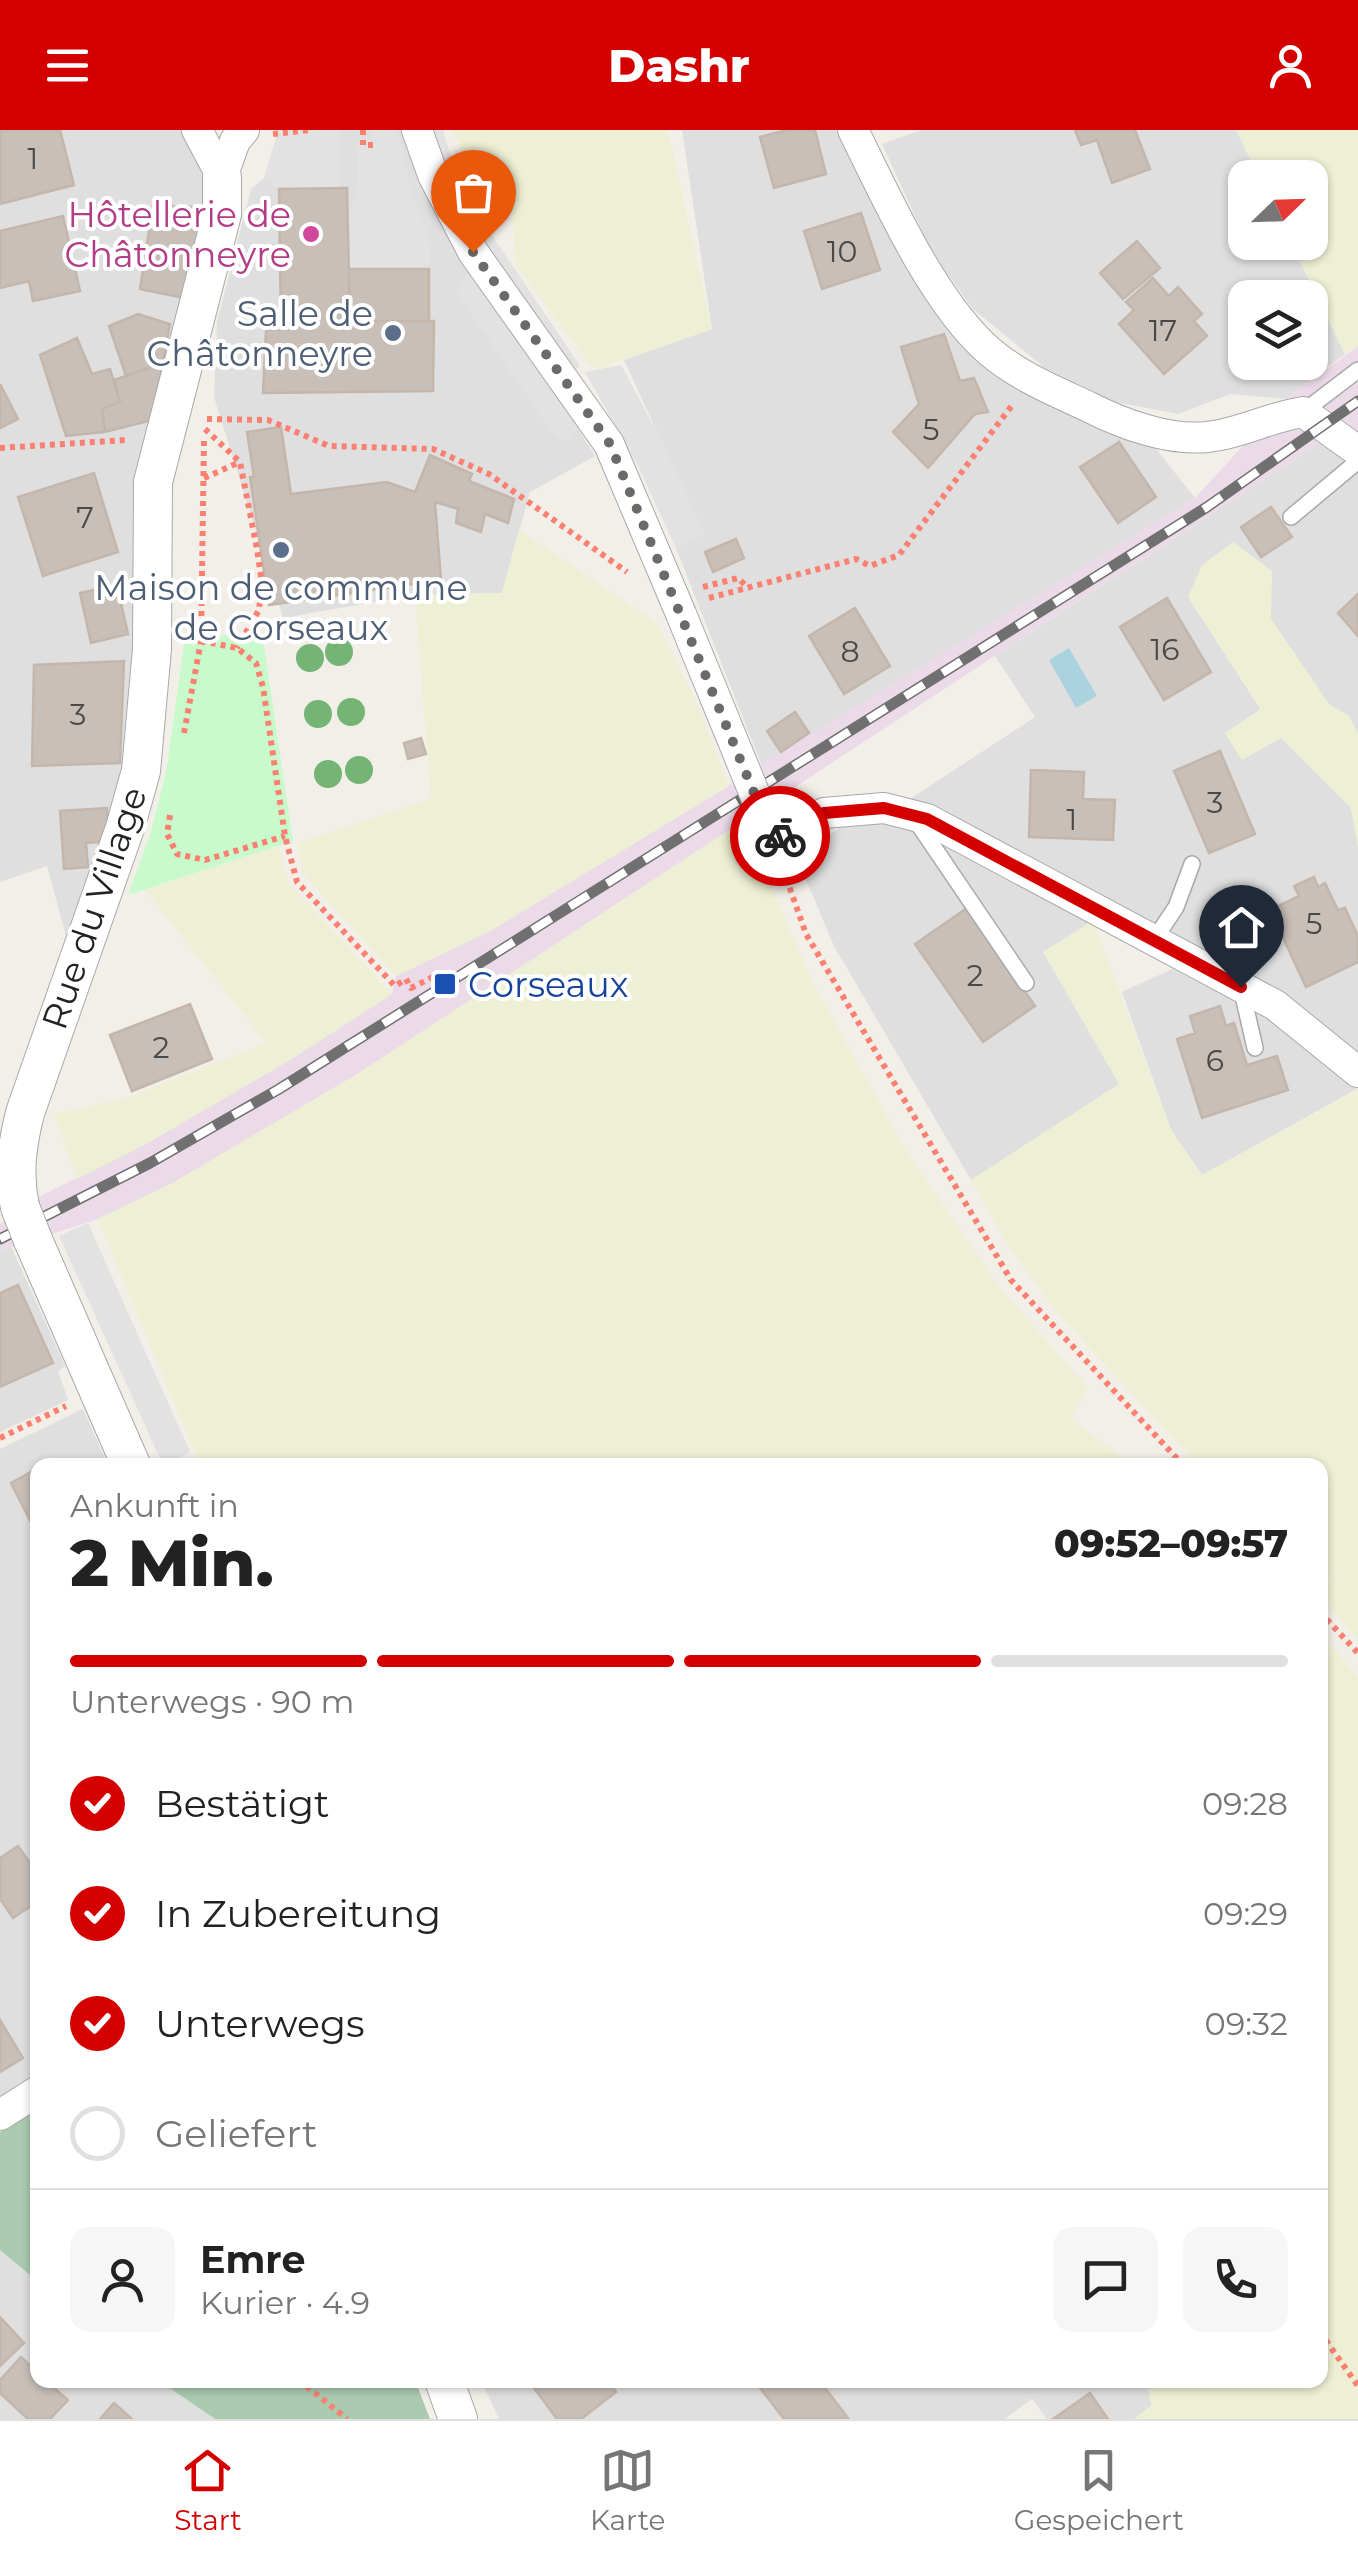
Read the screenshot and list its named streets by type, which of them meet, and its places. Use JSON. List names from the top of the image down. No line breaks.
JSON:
{"streets":{"street":["Rue du Village"]},"places":{"other":["Hôtellerie de Châtonneyre","Salle de Châtonneyre","Maison de commune de Corseaux"],"transit":["Corseaux"]},"house_numbers":["1","10","17","5","7","16","8","3","3","1","5","2","2","6"],"north":"top right","page":{"header":"Dashr","heading":["2 Min.","Ankunft in","09:52–09:57"],"panel":["Emre","Kurier · 4.9"],"bar":"Unterwegs · 90 m","list":[["Bestätigt","09:28"],["In Zubereitung","09:29"],["Unterwegs","09:32"],"Geliefert"],"tabs":["Start","Karte","Gespeichert"]}}
